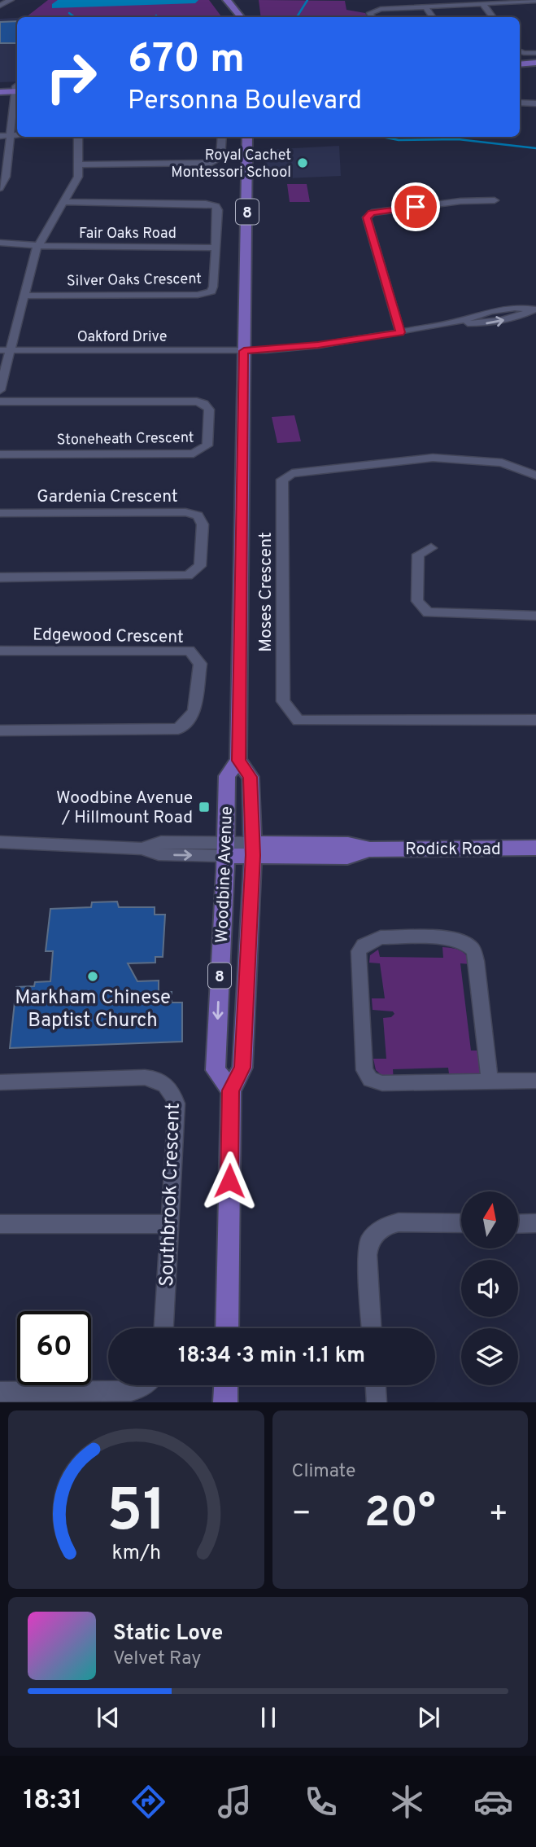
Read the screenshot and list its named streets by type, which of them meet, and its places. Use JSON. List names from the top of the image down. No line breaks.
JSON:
{"streets":{"main road":["8","Rodick Road","Woodbine Avenue"],"street":["Fair Oaks Road","Silver Oaks Crescent","Oakford Drive","Stoneheath Crescent","Gardenia Crescent","Moses Crescent","Edgewood Crescent","Southbrook Crescent"]},"crossings":[["Fair Oaks Road","Silver Oaks Crescent"],["Oakford Drive","Woodbine Avenue"],["Rodick Road","Woodbine Avenue"]],"places":{"other":["Royal Cachet Montessori School","Markham Chinese Baptist Church"],"transit":["Woodbine Avenue / Hillmount Road"]},"north":"top","page":{"turn":["670 m","Personna Boulevard"],"limit":"60","trip":"18:34 · 3 min · 1.1 km","tile":"Climate","heat":["−","20°","+"],"song":["Static Love","Velvet Ray"],"tabs":"18:31","gauge":["51","km/h"]}}
